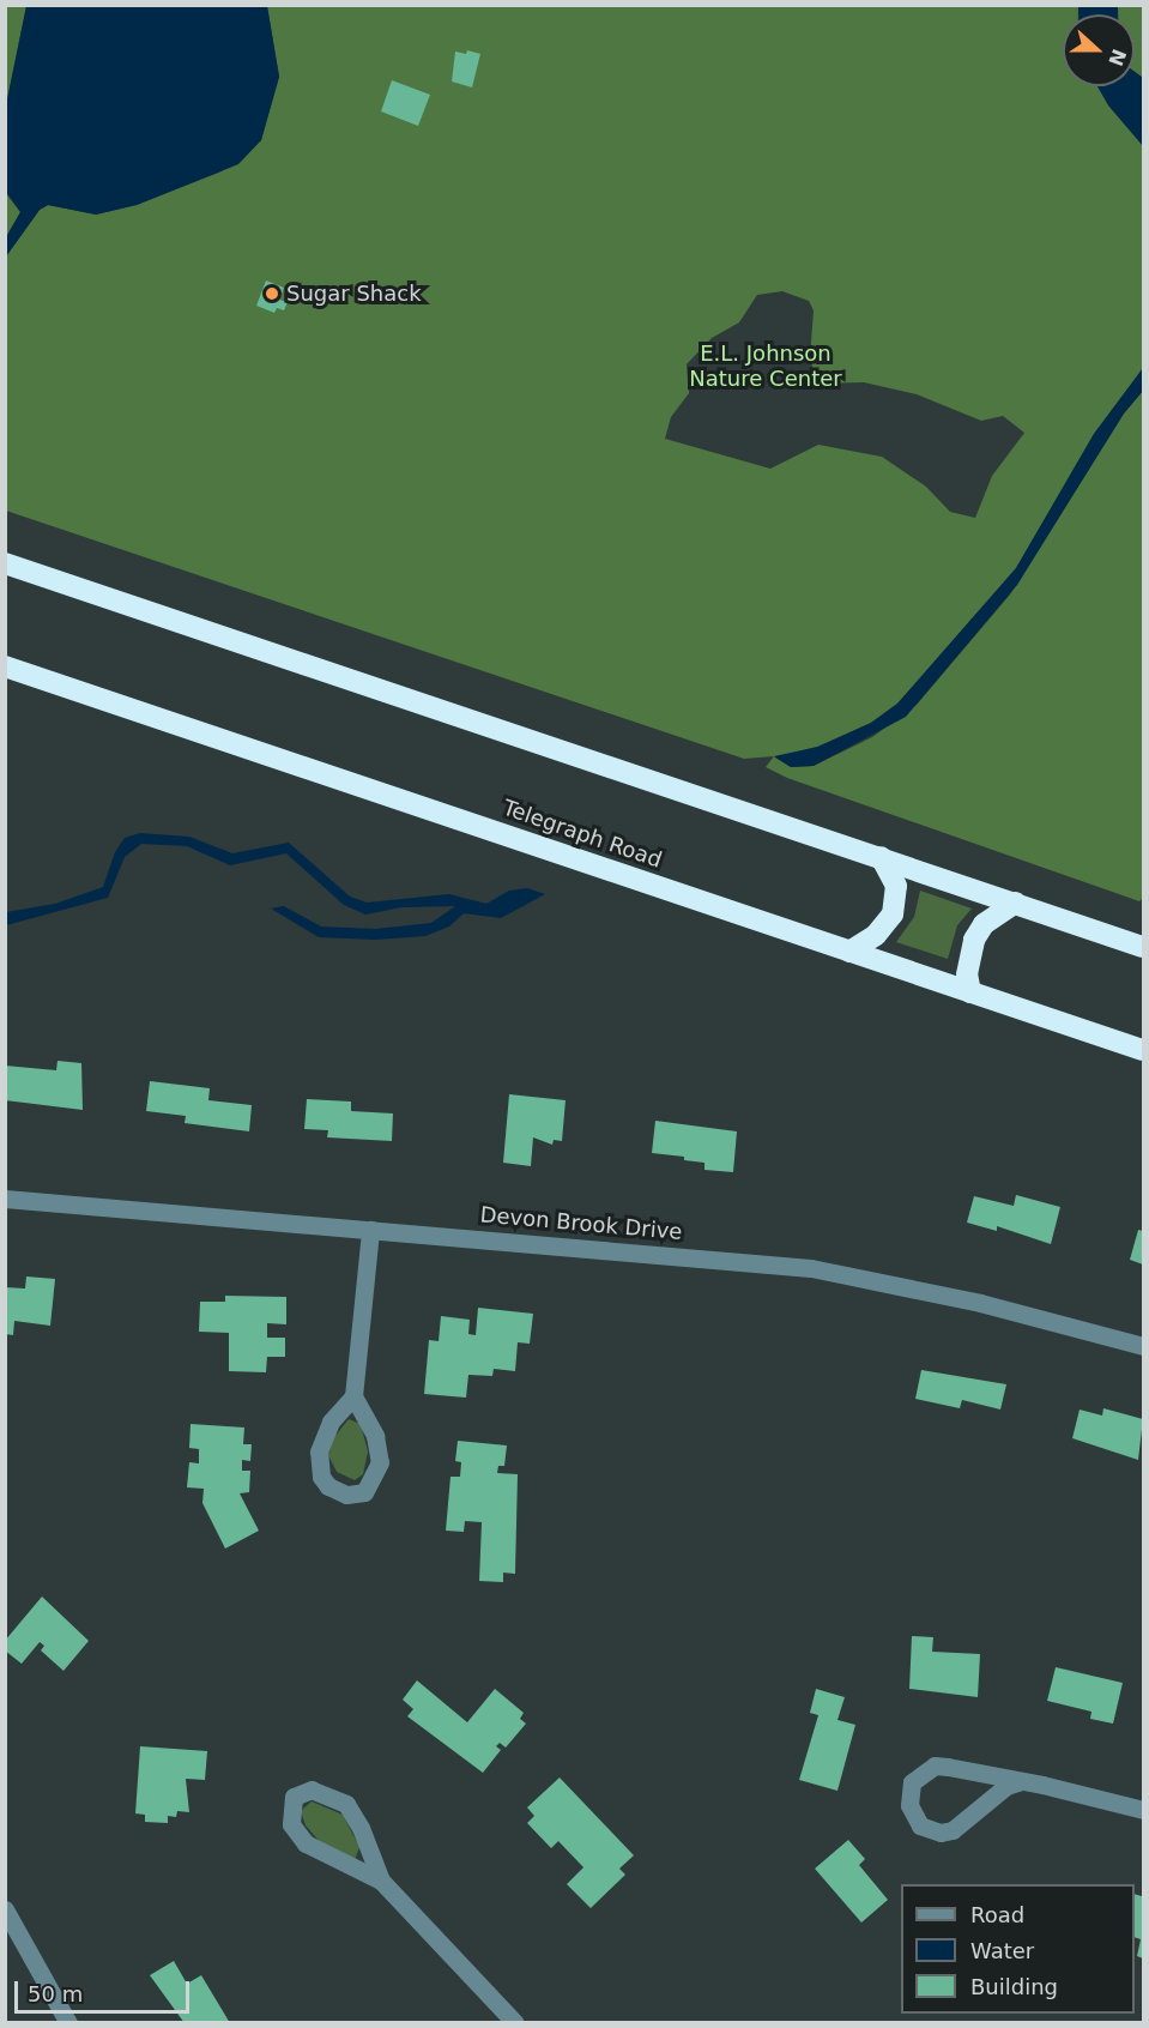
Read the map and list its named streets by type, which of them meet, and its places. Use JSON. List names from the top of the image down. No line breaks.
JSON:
{"streets":{"highway":["Telegraph Road"],"street":["Devon Brook Drive"]},"parks":["E.L. Johnson Nature Center"],"places":["Sugar Shack"],"legend":["Road","Water","Building"],"scale_bar":"50 m","north":"right"}
